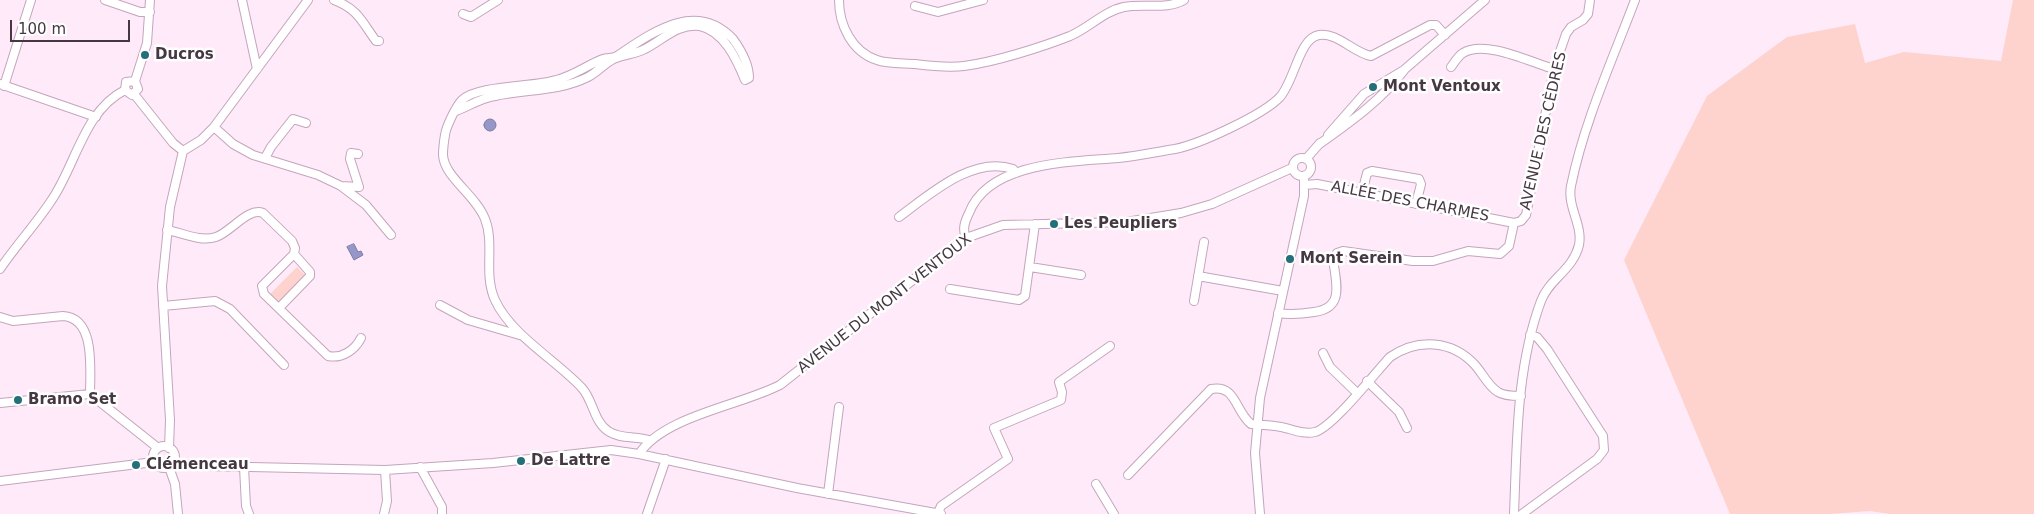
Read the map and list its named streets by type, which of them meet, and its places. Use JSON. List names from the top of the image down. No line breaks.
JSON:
{"streets":{"street":["AVENUE DES CÈDRES","ALLÉE DES CHARMES","AVENUE DU MONT VENTOUX"]},"crossings":[["AVENUE DES CÈDRES","ALLÉE DES CHARMES"]],"places":["Ducros","Mont Ventoux","Les Peupliers","Mont Serein","Bramo Set","De Lattre","Clémenceau"],"scale_bar":"100 m"}
